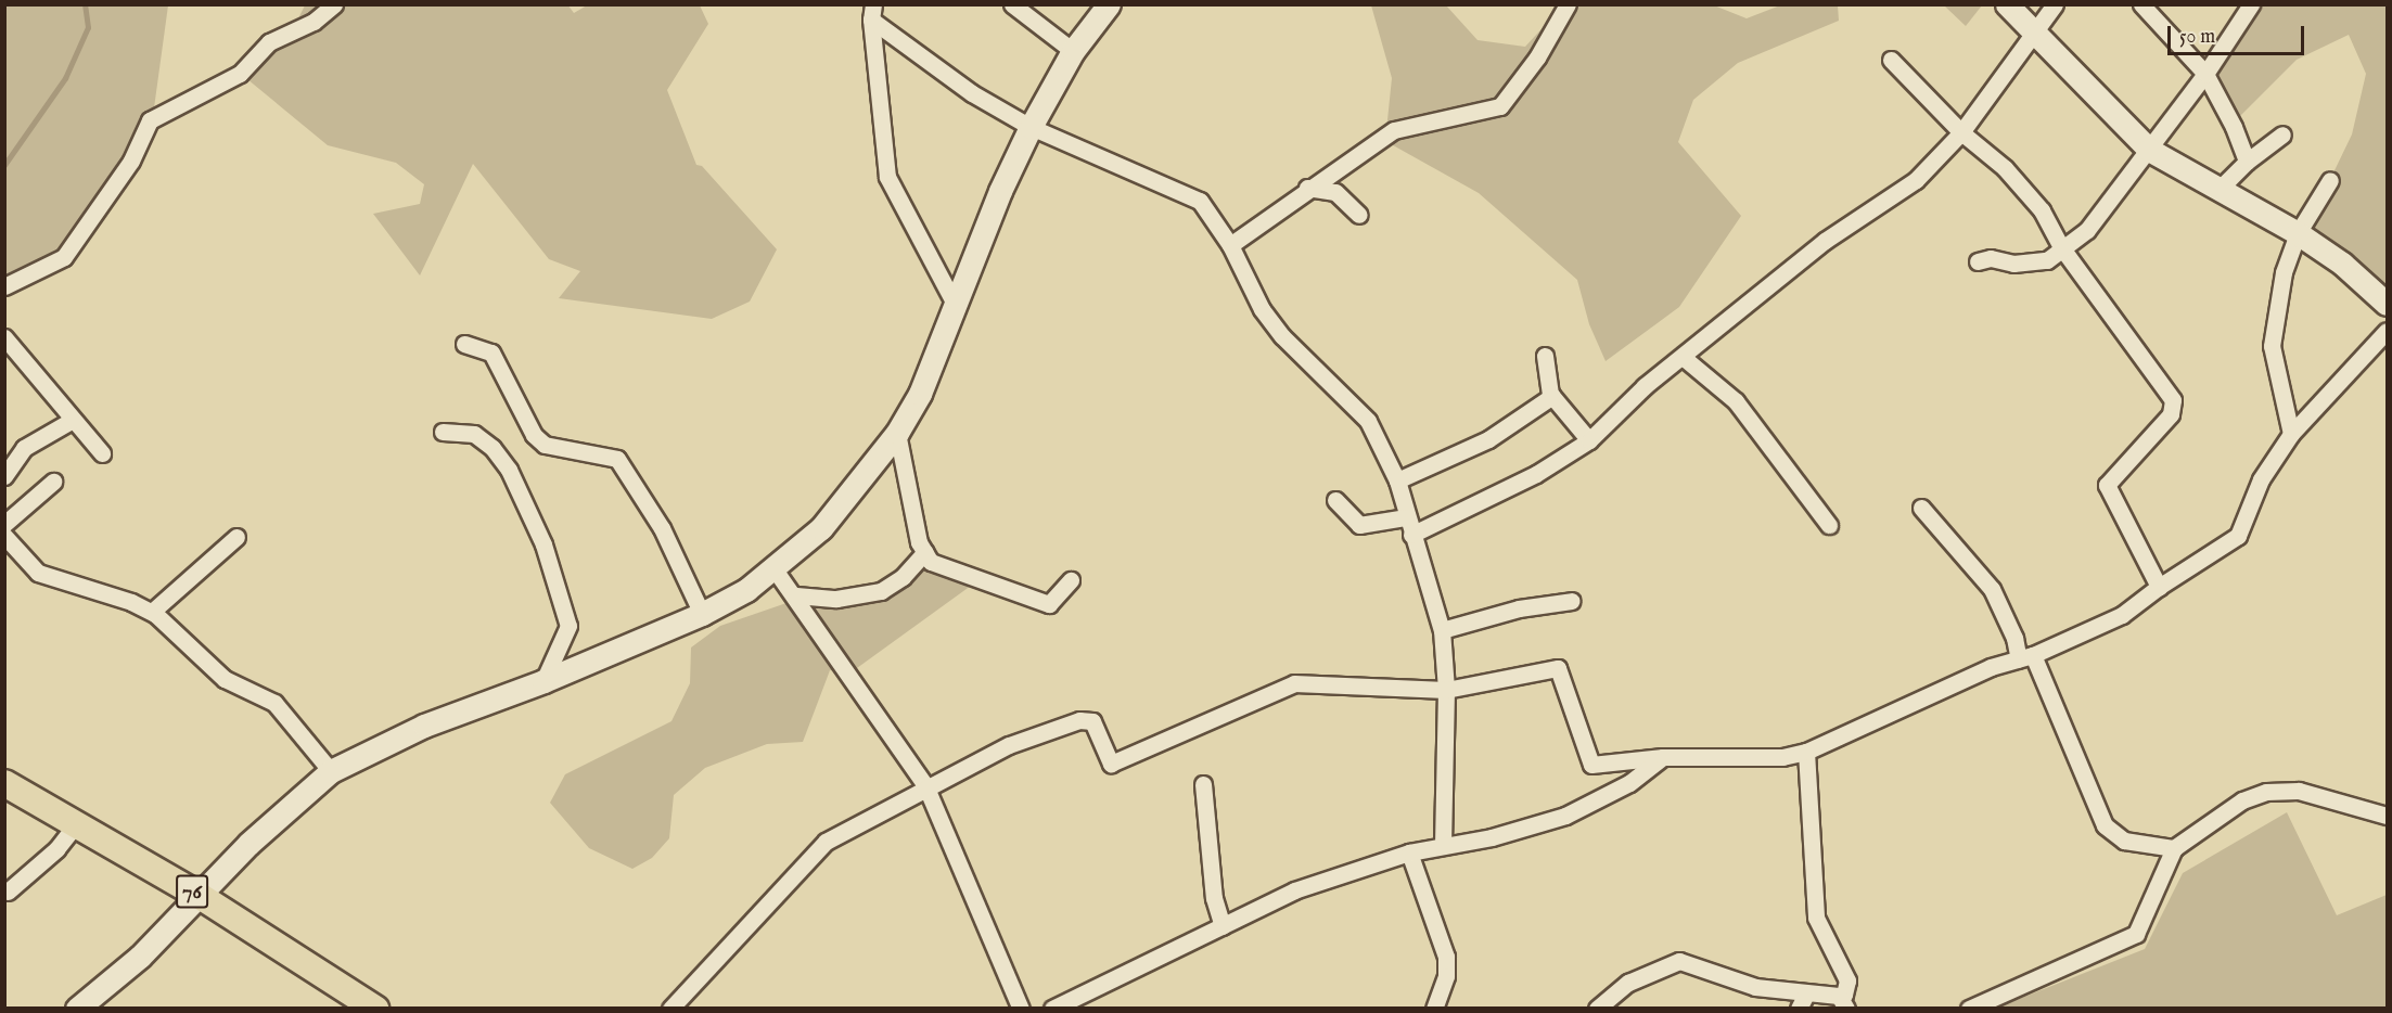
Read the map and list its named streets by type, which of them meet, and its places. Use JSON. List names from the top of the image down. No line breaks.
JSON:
{"streets":{"main road":["76"]},"scale_bar":"50 m"}
